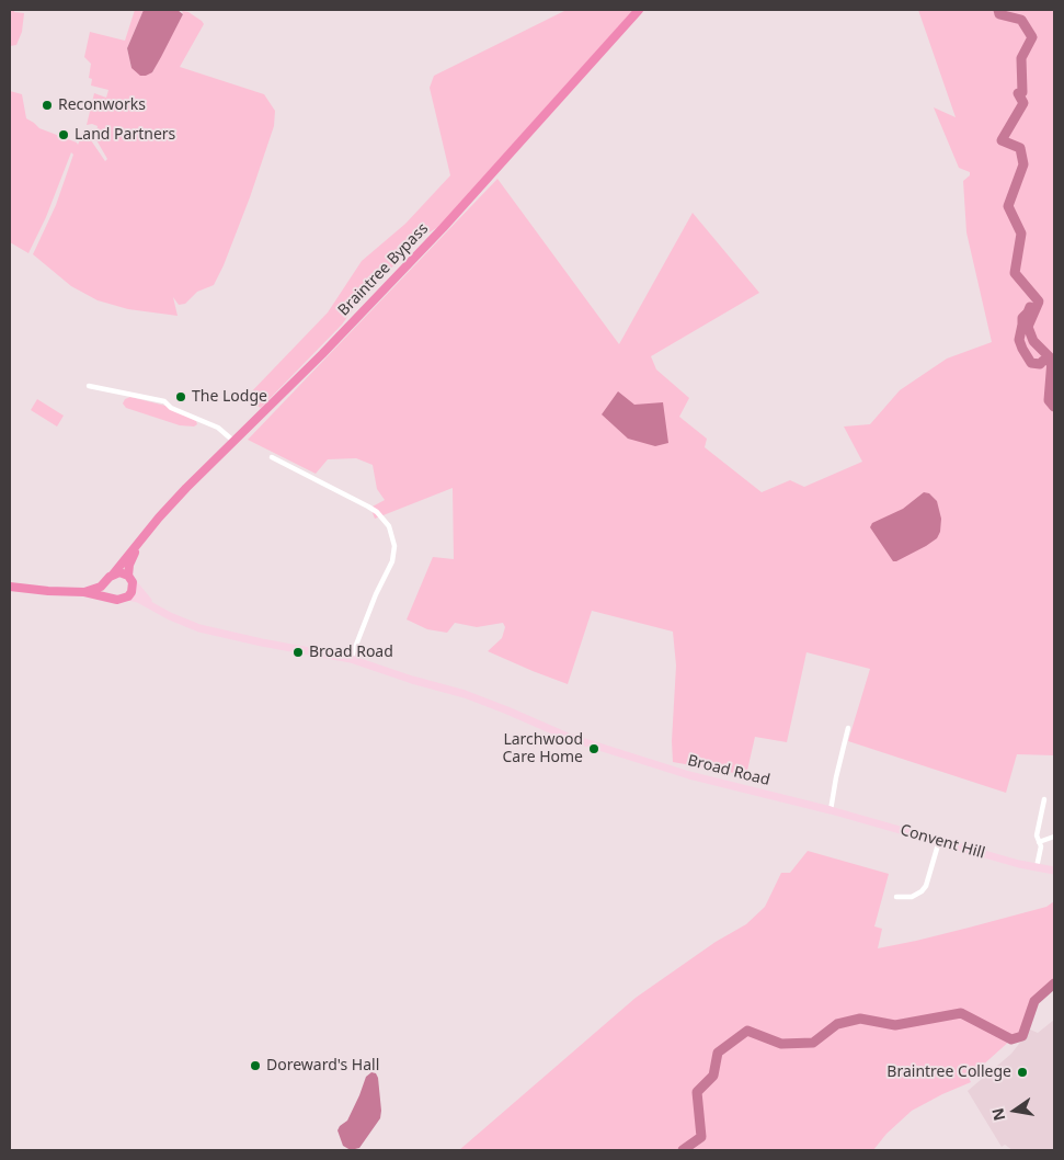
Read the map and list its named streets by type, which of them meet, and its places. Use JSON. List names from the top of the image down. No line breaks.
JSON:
{"streets":{"highway":["Braintree Bypass","Broad Road"],"main road":["Convent Hill"]},"crossings":[["Braintree Bypass","Broad Road"],["Broad Road","Convent Hill"]],"places":["Reconworks","Land Partners","The Lodge","Broad Road","Larchwood Care Home","Doreward's Hall","Braintree College"],"north":"left"}
